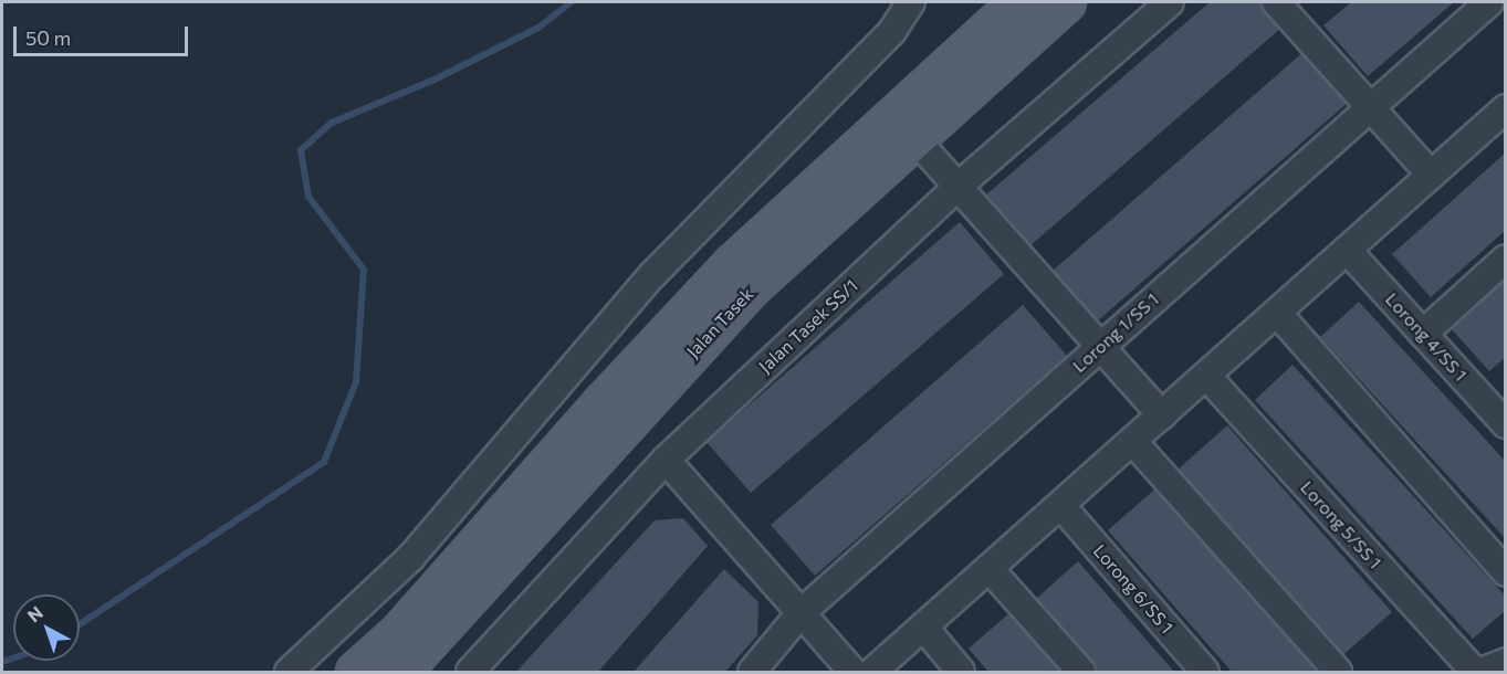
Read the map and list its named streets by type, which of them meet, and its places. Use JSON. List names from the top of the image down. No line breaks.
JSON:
{"streets":{"main road":["Jalan Tasek"],"street":["Jalan Tasek SS/1","Lorong 1/SS 1","Lorong 4/SS 1","Lorong 5/SS 1","Lorong 6/SS 1"]},"scale_bar":"50 m","north":"top left"}
